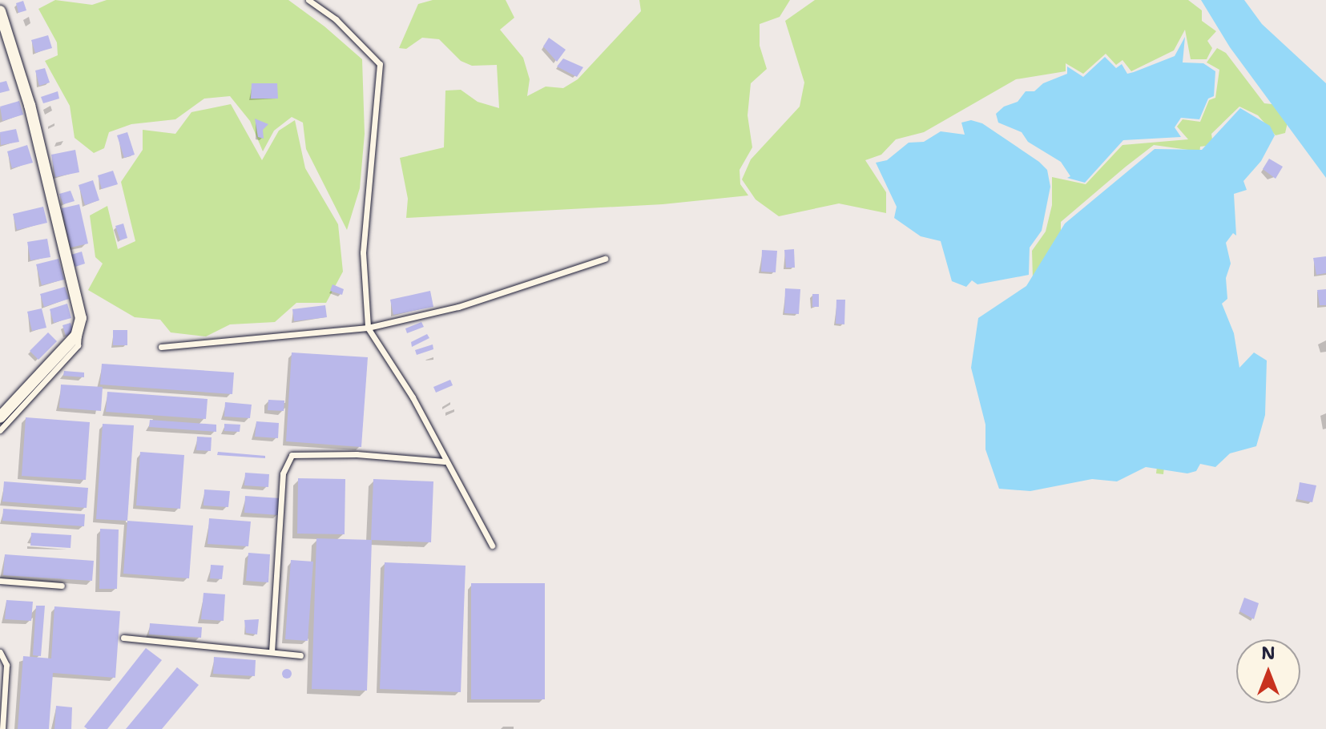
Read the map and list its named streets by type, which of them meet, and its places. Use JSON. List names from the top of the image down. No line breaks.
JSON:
{"north":"top"}
